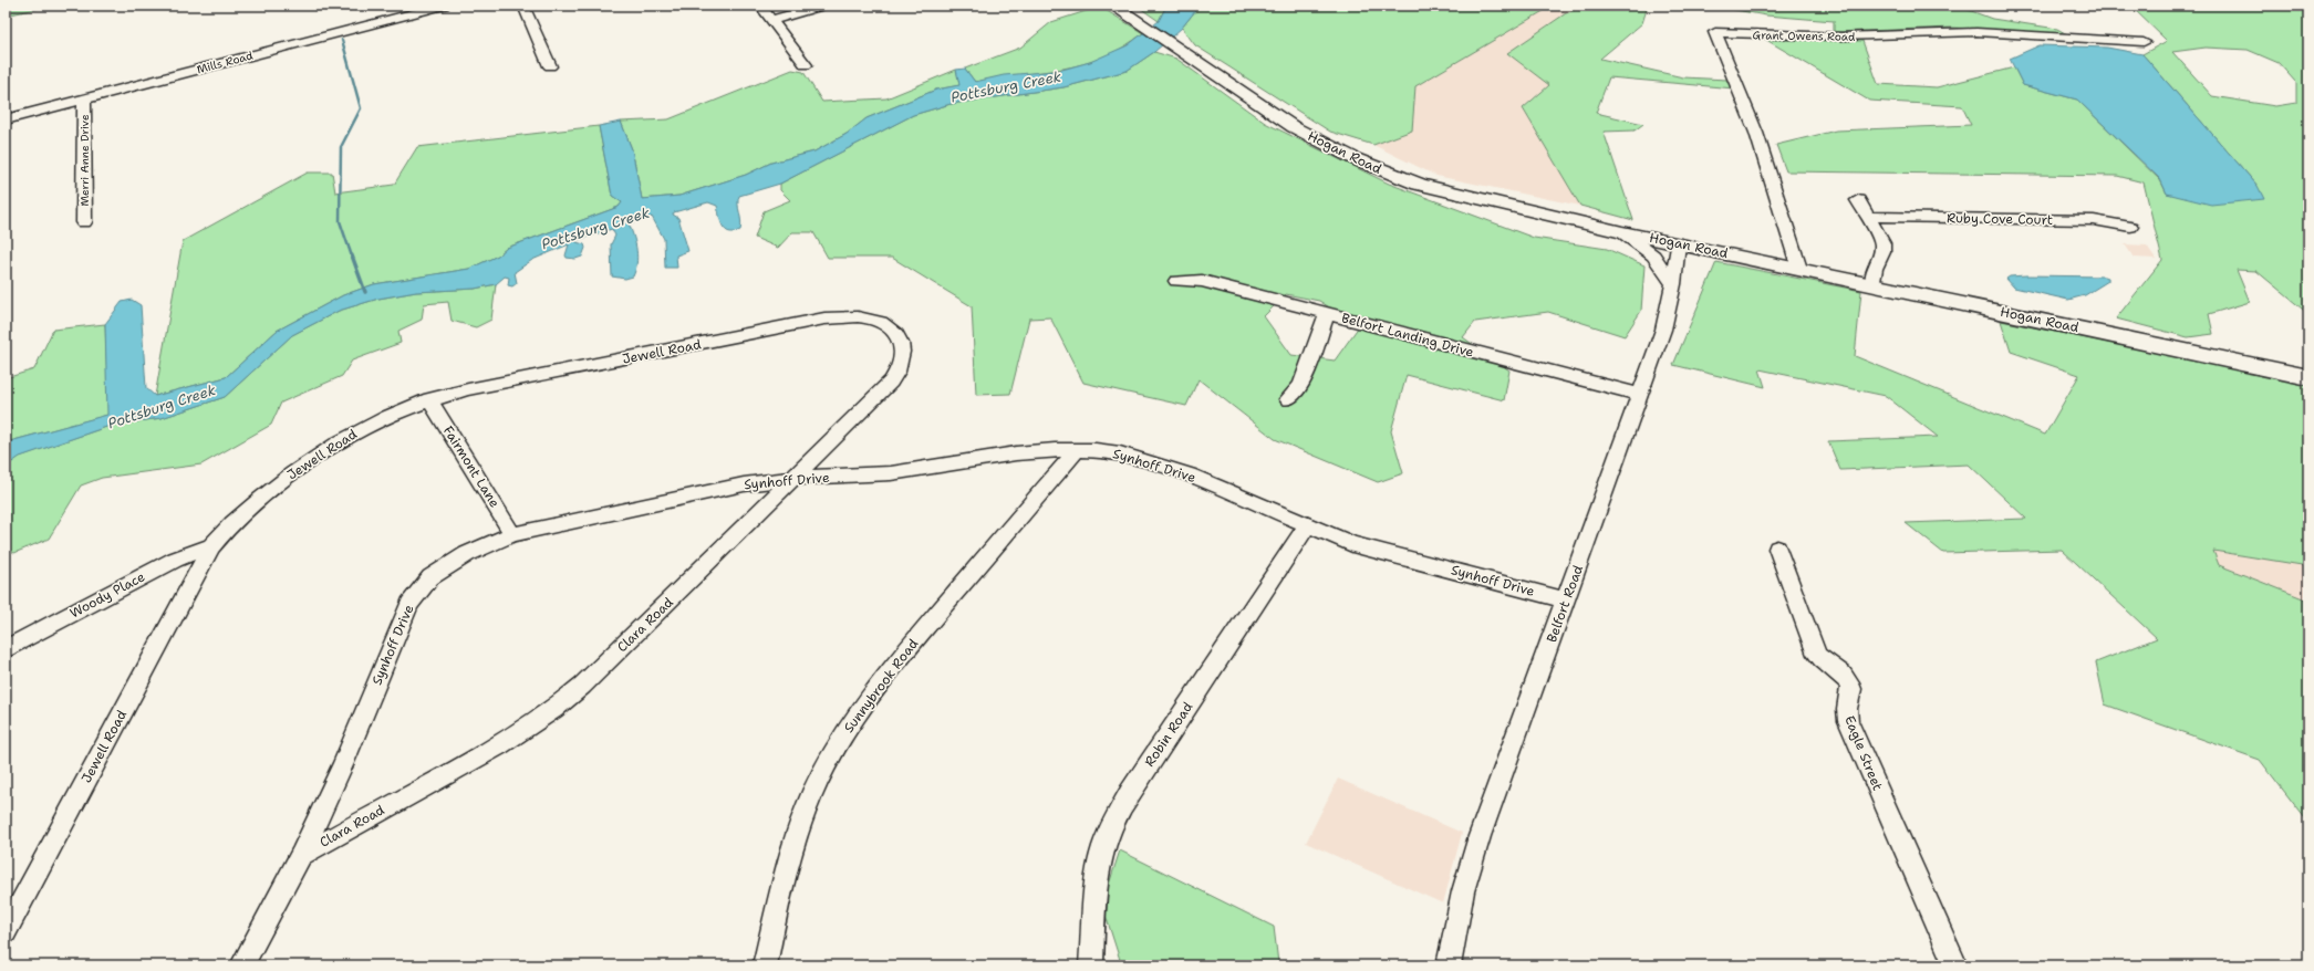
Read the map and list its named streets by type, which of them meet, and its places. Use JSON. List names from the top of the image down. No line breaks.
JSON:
{"streets":{"main road":["Hogan Road"],"street":["Grant Owens Road","Mills Road","Merri Anne Drive","Ruby Cove Court","Belfort Landing Drive","Jewell Road","Synhoff Drive","Fairmont Lane","Woody Place","Belfort Road","Clara Road","Sunnybrook Road","Robin Road","Eagle Street"]},"crossings":[["Grant Owens Road","Hogan Road"],["Mills Road","Merri Anne Drive"],["Hogan Road","Belfort Road"],["Belfort Landing Drive","Belfort Road"],["Jewell Road","Fairmont Lane"],["Jewell Road","Woody Place"],["Jewell Road","Clara Road"],["Synhoff Drive","Fairmont Lane"],["Synhoff Drive","Belfort Road"],["Synhoff Drive","Clara Road"],["Synhoff Drive","Sunnybrook Road"],["Synhoff Drive","Robin Road"]],"water":["Pottsburg Creek"]}
